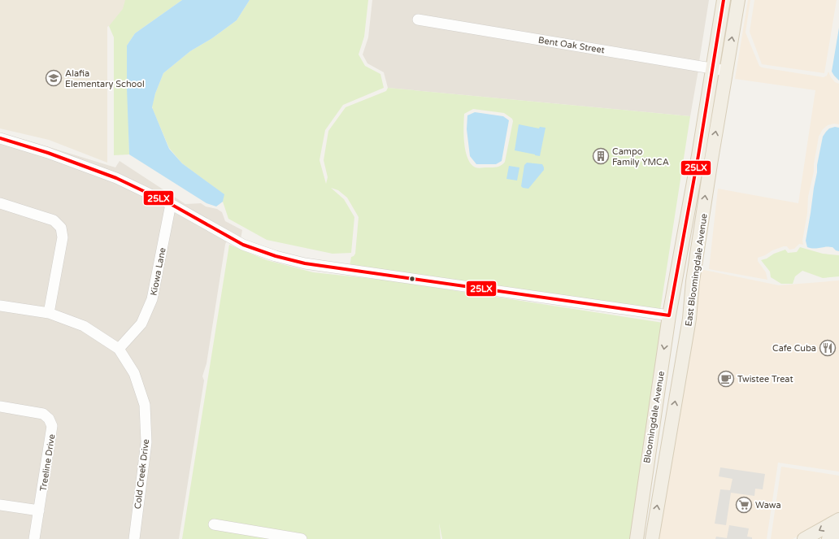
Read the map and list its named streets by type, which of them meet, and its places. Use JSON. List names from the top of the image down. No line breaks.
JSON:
{"streets":{"main road":["East Bloomingdale Avenue","Bloomingdale Avenue"],"street":["Bent Oak Street","Kiowa Lane","Treeline Drive","Cold Creek Drive"]},"crossings":[["Bent Oak Street","East Bloomingdale Avenue"],["East Bloomingdale Avenue","Bloomingdale Avenue"],["Kiowa Lane","Cold Creek Drive"]],"one_way":["Bloomingdale Avenue"],"places":{"school or university":["Alafia Elementary School"],"building":["Campo Family YMCA"],"restaurant":["Cafe Cuba"],"cafe":["Twistee Treat"],"supermarket":["Wawa"]},"lines":["transit line 25LX"]}
